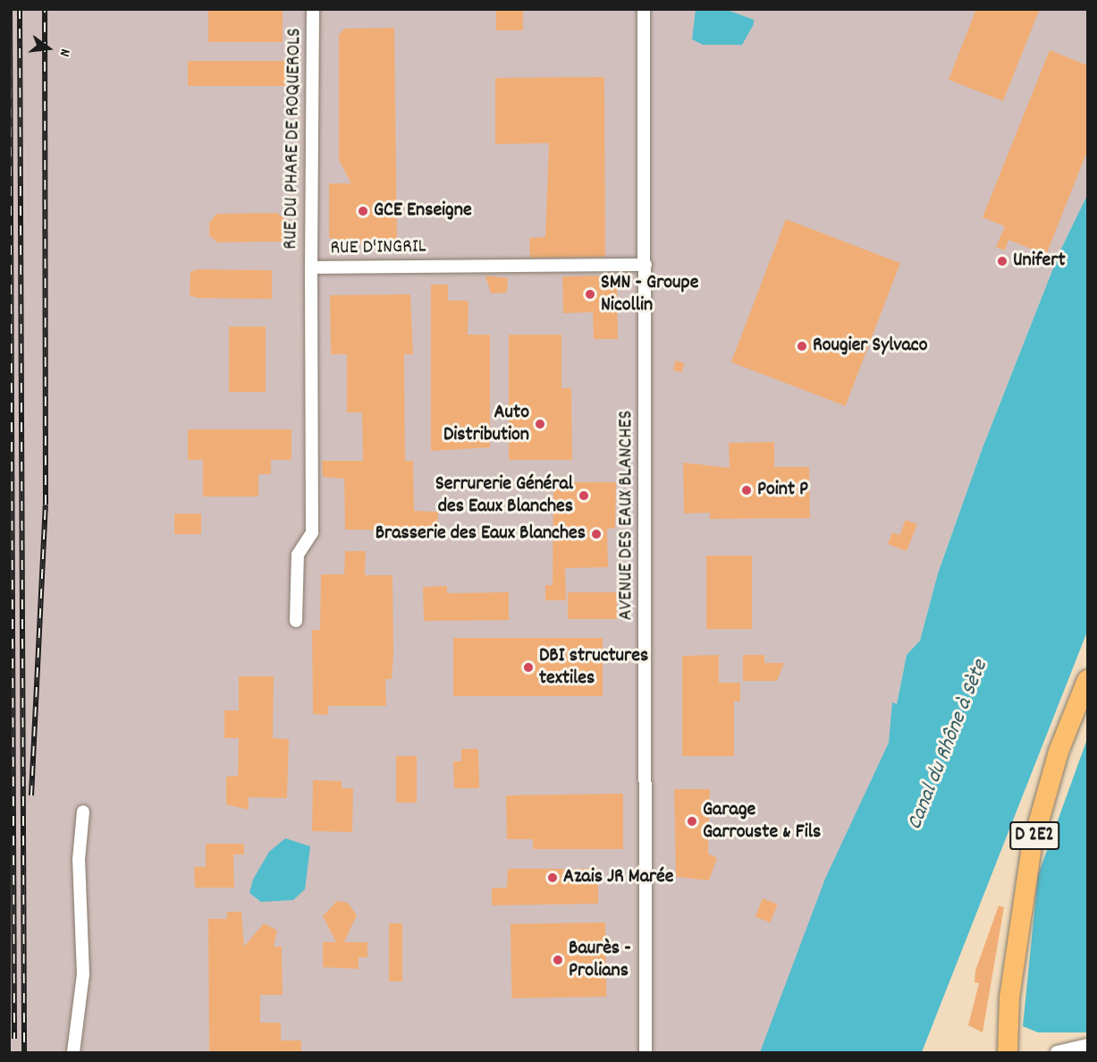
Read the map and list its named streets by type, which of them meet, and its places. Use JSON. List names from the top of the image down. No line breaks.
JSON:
{"streets":{"main road":["D 2E2"],"street":["RUE DU PHARE DE ROQUEROLS","RUE D'INGRIL","AVENUE DES EAUX BLANCHES"]},"crossings":[["RUE DU PHARE DE ROQUEROLS","RUE D'INGRIL"],["RUE D'INGRIL","AVENUE DES EAUX BLANCHES"]],"water":["Canal du Rhône à Sète"],"places":["GCE Enseigne","Unifert","SMN - Groupe Nicollin","Rougier Sylvaco","Auto Distribution","Point P","Serrurerie Général des Eaux Blanches","Brasserie des Eaux Blanches","DBI structures textiles","Garage Garrouste & Fils","Azais JR Marée","Baurès - Prolians"],"north":"right"}
